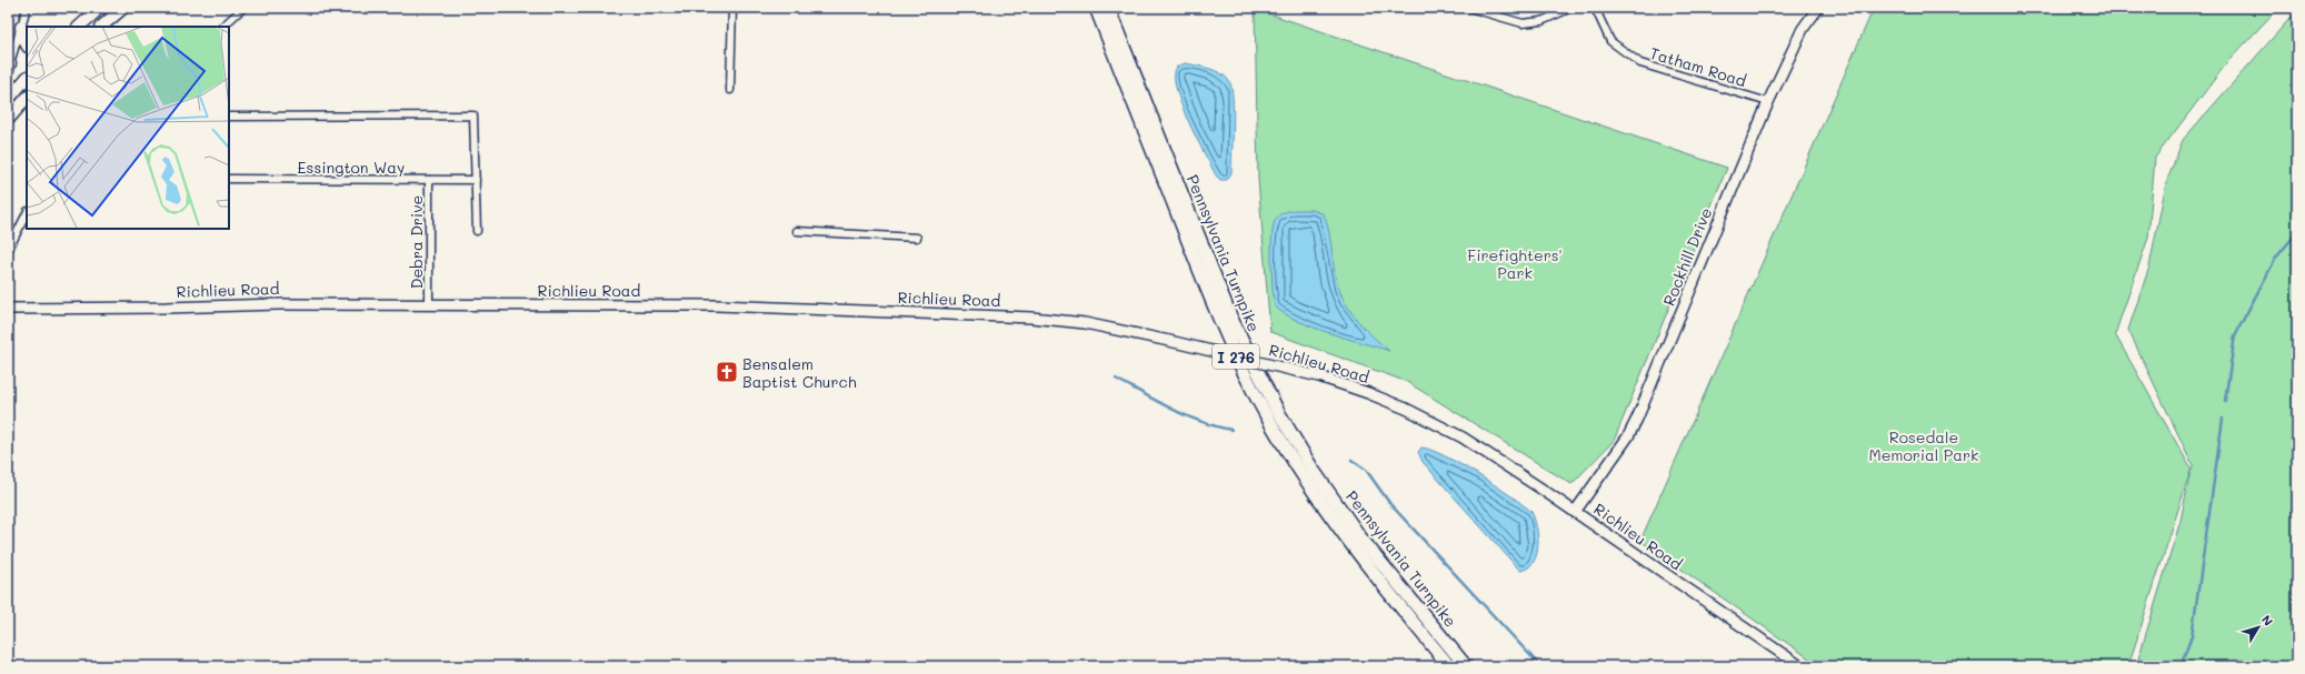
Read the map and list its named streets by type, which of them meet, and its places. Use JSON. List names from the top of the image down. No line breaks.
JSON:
{"streets":{"highway":["Pennsylvania Turnpike","I 276"],"main road":["Rockhill Drive","Richlieu Road"],"street":["Tatham Road","Essington Way","Debra Drive"]},"crossings":[["Tatham Road","Rockhill Drive"],["Essington Way","Debra Drive"],["Debra Drive","Richlieu Road"],["Rockhill Drive","Richlieu Road"]],"parks":["Firefighters' Park","Rosedale Memorial Park"],"places":{"church":["Bensalem Baptist Church"]},"north":"top right"}
